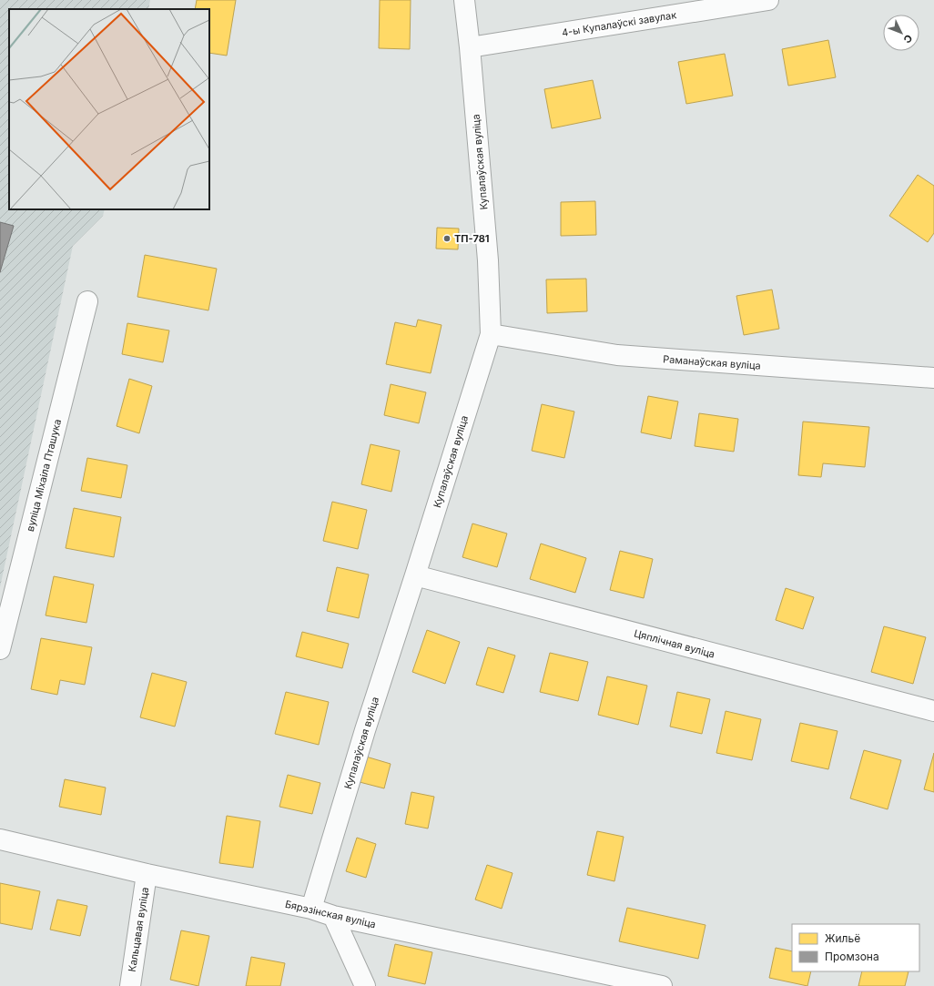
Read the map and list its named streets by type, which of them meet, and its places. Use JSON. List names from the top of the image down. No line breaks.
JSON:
{"streets":{"street":["4-ы Купалаўскі завулак","Купалаўская вуліца","Раманаўская вуліца","вуліца Міхаіла Пташука","Цяплічная вуліца","Бярэзінская вуліца","Кальцавая вуліца"]},"crossings":[["4-ы Купалаўскі завулак","Купалаўская вуліца"],["Купалаўская вуліца","Раманаўская вуліца"],["Купалаўская вуліца","Цяплічная вуліца"],["Купалаўская вуліца","Бярэзінская вуліца"],["Бярэзінская вуліца","Кальцавая вуліца"]],"places":["ТП-781"],"legend":["Жильё","Промзона"],"north":"bottom right"}
